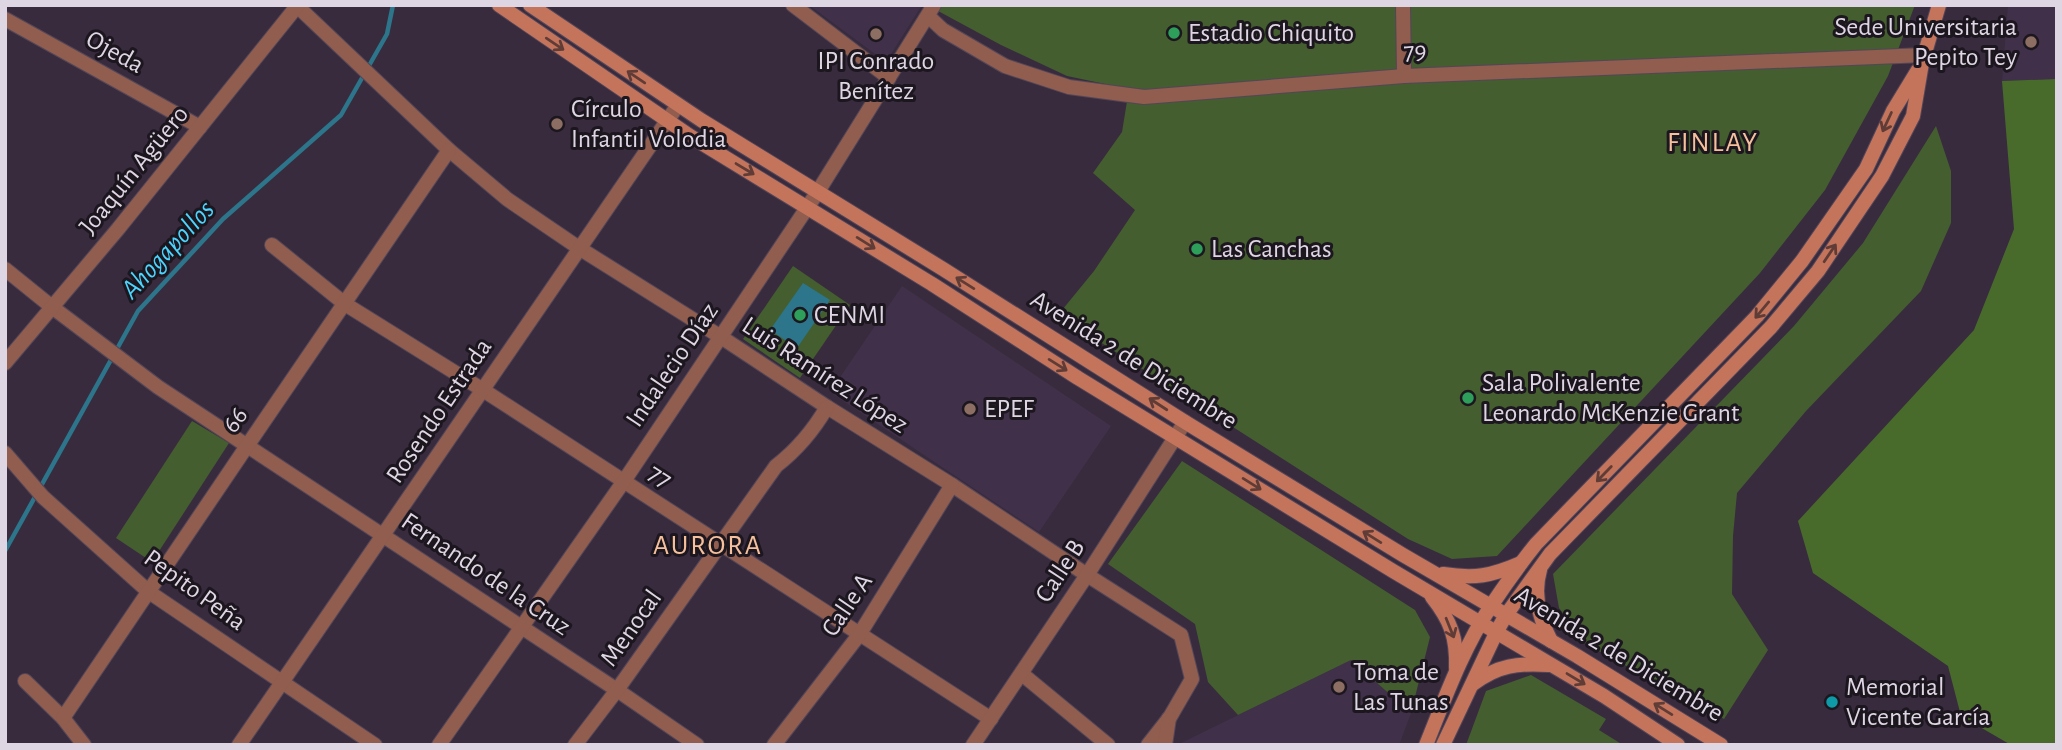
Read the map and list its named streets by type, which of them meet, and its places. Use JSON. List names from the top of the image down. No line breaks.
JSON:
{"streets":{"main road":["Avenida 2 de Diciembre"],"street":["79","Ojeda","Joaquín Agüero","Indalecio Díaz","Luis Ramírez López","Rosendo Estrada","66","77","Calle B","Fernando de la Cruz","Pepito Peña","Calle A","Menocal"]},"crossings":[["79","Indalecio Díaz"],["Ojeda","Joaquín Agüero"],["Joaquín Agüero","Luis Ramírez López"],["Joaquín Agüero","Fernando de la Cruz"],["Avenida 2 de Diciembre","Indalecio Díaz"],["Avenida 2 de Diciembre","Rosendo Estrada"],["Avenida 2 de Diciembre","Calle B"],["Indalecio Díaz","Luis Ramírez López"],["Indalecio Díaz","77"],["Indalecio Díaz","Fernando de la Cruz"],["Luis Ramírez López","Rosendo Estrada"],["Luis Ramírez López","66"],["Luis Ramírez López","Calle B"],["Luis Ramírez López","Calle A"],["Luis Ramírez López","Menocal"],["Rosendo Estrada","77"],["Rosendo Estrada","Fernando de la Cruz"],["Rosendo Estrada","Pepito Peña"],["66","77"],["66","Fernando de la Cruz"],["66","Pepito Peña"],["77","Calle B"],["77","Calle A"],["77","Menocal"],["Fernando de la Cruz","Menocal"]],"districts":["FINLAY","AURORA"],"water":["Ahogapollos"],"places":["Estadio Chiquito","IPI Conrado Benítez","Sede Universitaria Pepito Tey","Círculo Infantil Volodia","Las Canchas","CENMI","Sala Polivalente Leonardo McKenzie Grant","EPEF","Toma de Las Tunas","Memorial Vicente García"]}
